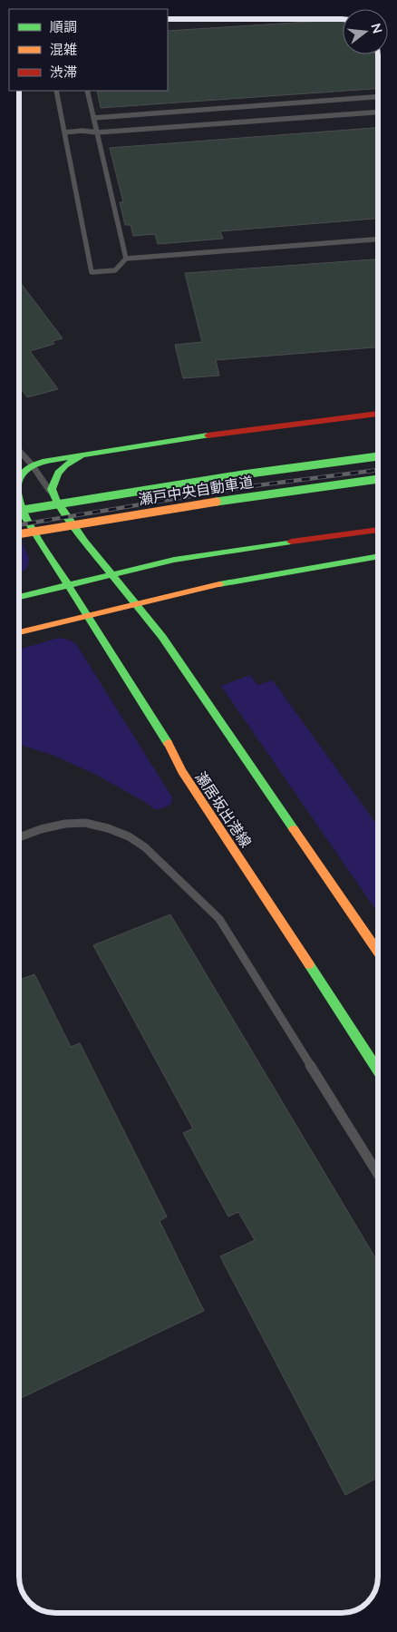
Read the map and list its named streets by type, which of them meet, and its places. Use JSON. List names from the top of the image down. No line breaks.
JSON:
{"streets":{"main road":["瀬戸中央自動車道","瀬居坂出港線"]},"legend":["順調","混雑","渋滞"],"north":"right"}
